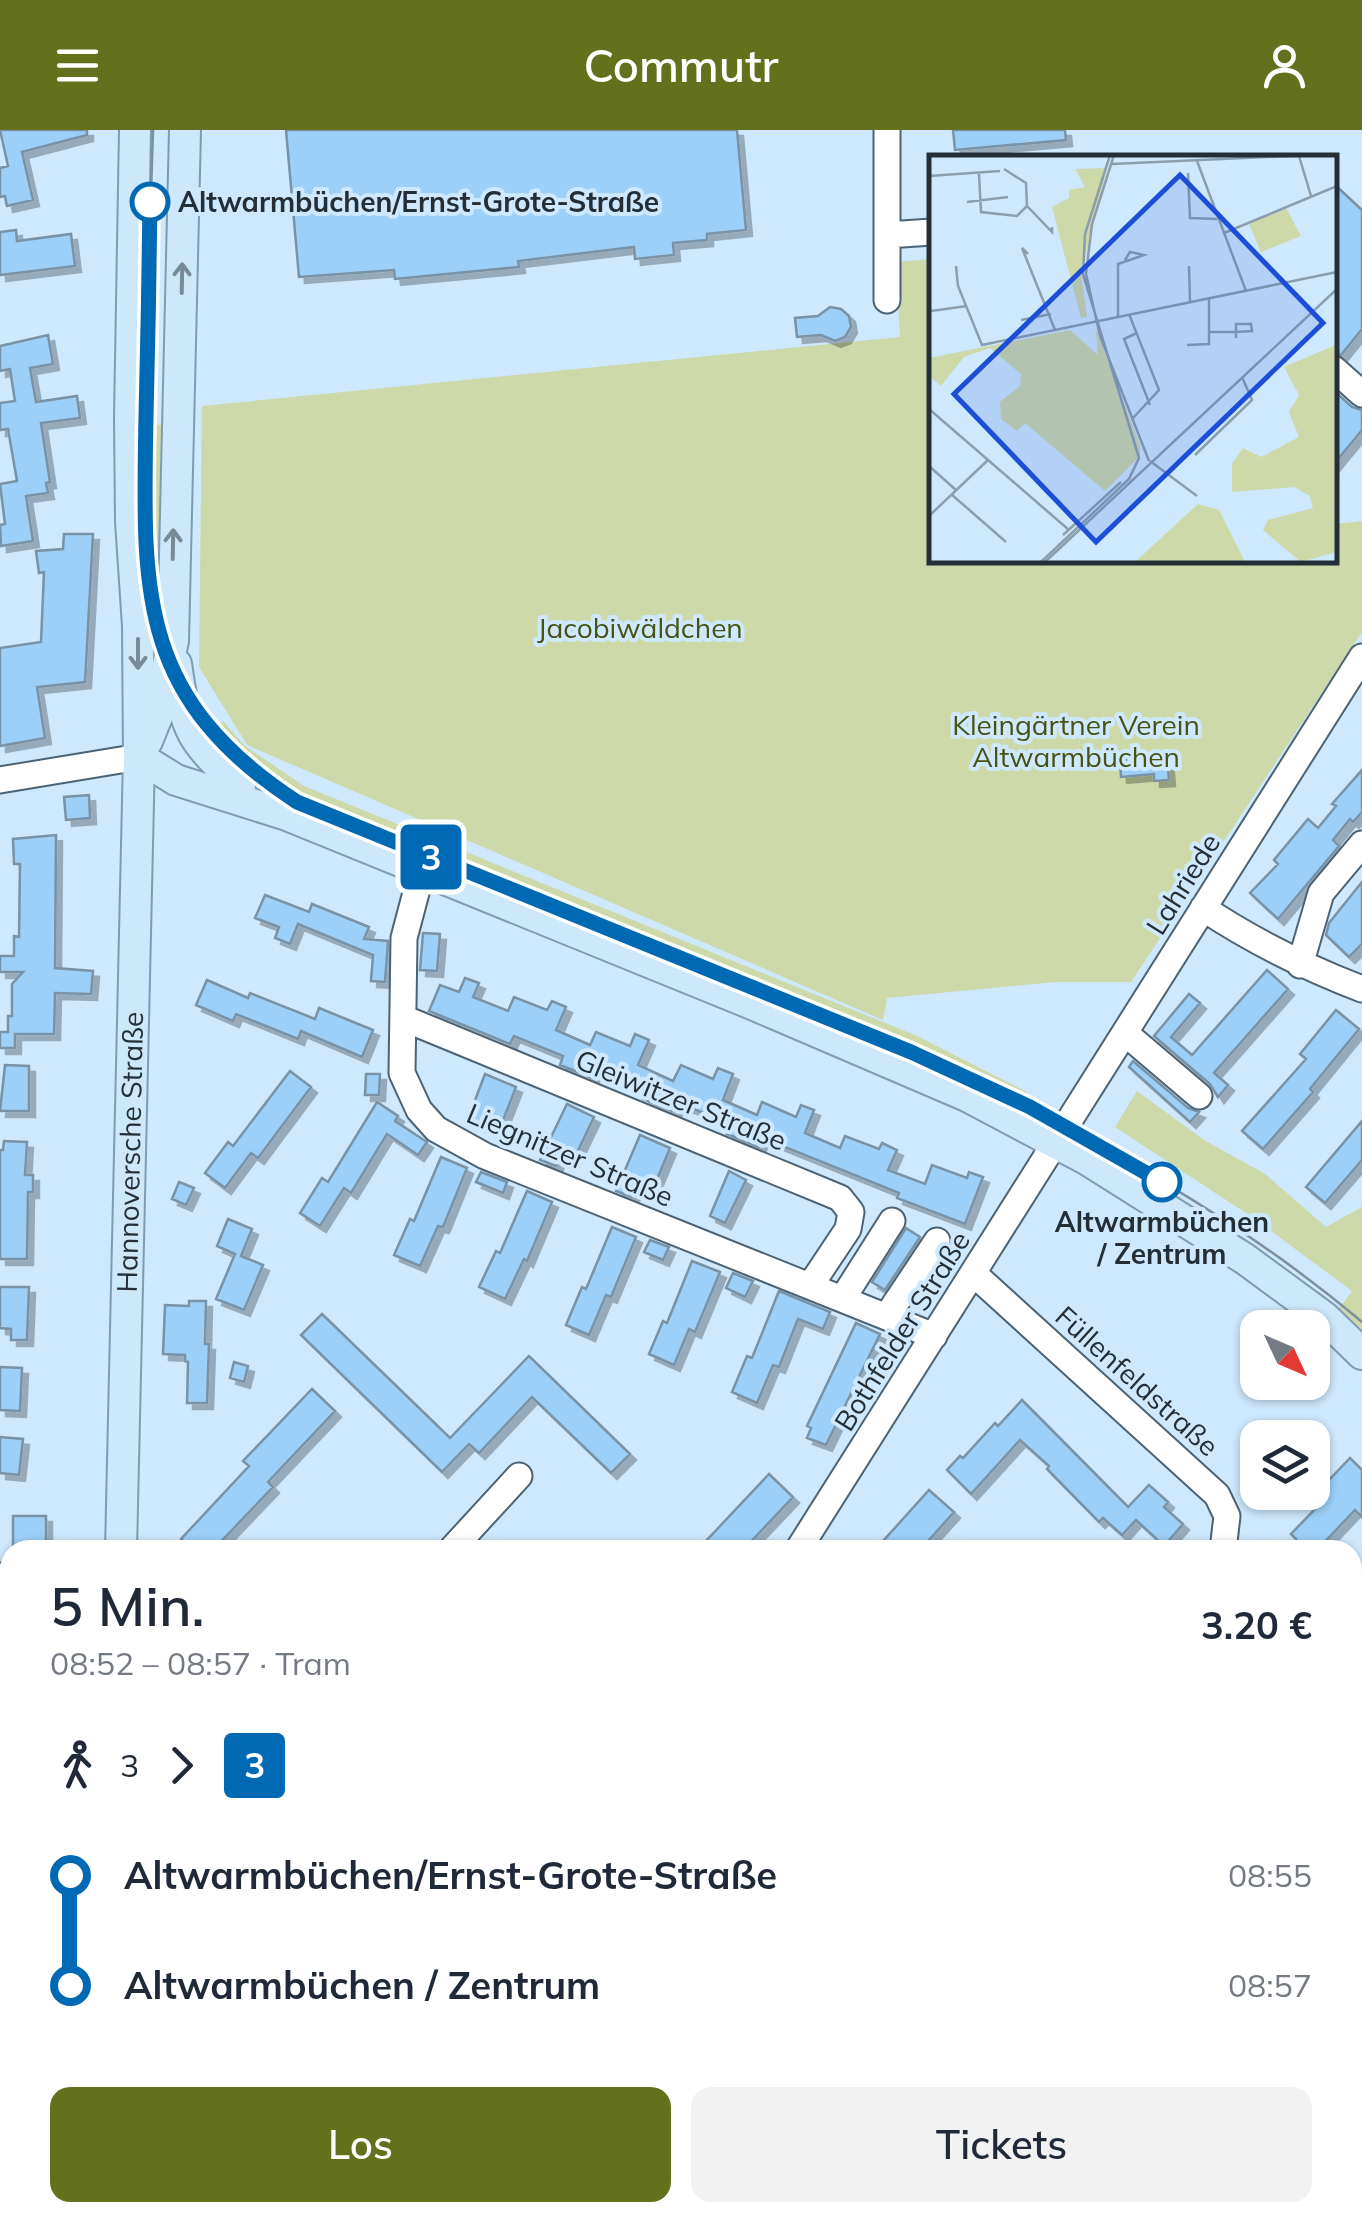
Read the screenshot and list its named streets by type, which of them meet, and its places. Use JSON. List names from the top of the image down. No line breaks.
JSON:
{"streets":{"main road":["Hannoversche Straße"],"street":["Lahriede","Gleiwitzer Straße","Liegnitzer Straße","Bothfelder Straße","Füllenfeldstraße"]},"crossings":[["Lahriede","Bothfelder Straße"],["Gleiwitzer Straße","Liegnitzer Straße"],["Liegnitzer Straße","Bothfelder Straße"],["Bothfelder Straße","Füllenfeldstraße"]],"parks":["Jacobiwäldchen","Kleingärtner Verein Altwarmbüchen"],"places":["Altwarmbüchen/Ernst-Grote-Straße","Altwarmbüchen / Zentrum"],"lines":["tram line 3"],"north":"bottom right","page":{"header":"Commutr","on_map":"3","heading":["5 Min.","08:52 – 08:57 · Tram","3.20 €"],"legs":["3","3"],"list":[{"name":"Altwarmbüchen/Ernst-Grote-Straße","value":"08:55"},{"name":"Altwarmbüchen / Zentrum","value":"08:57"}],"buttons":["Los","Tickets"]}}
